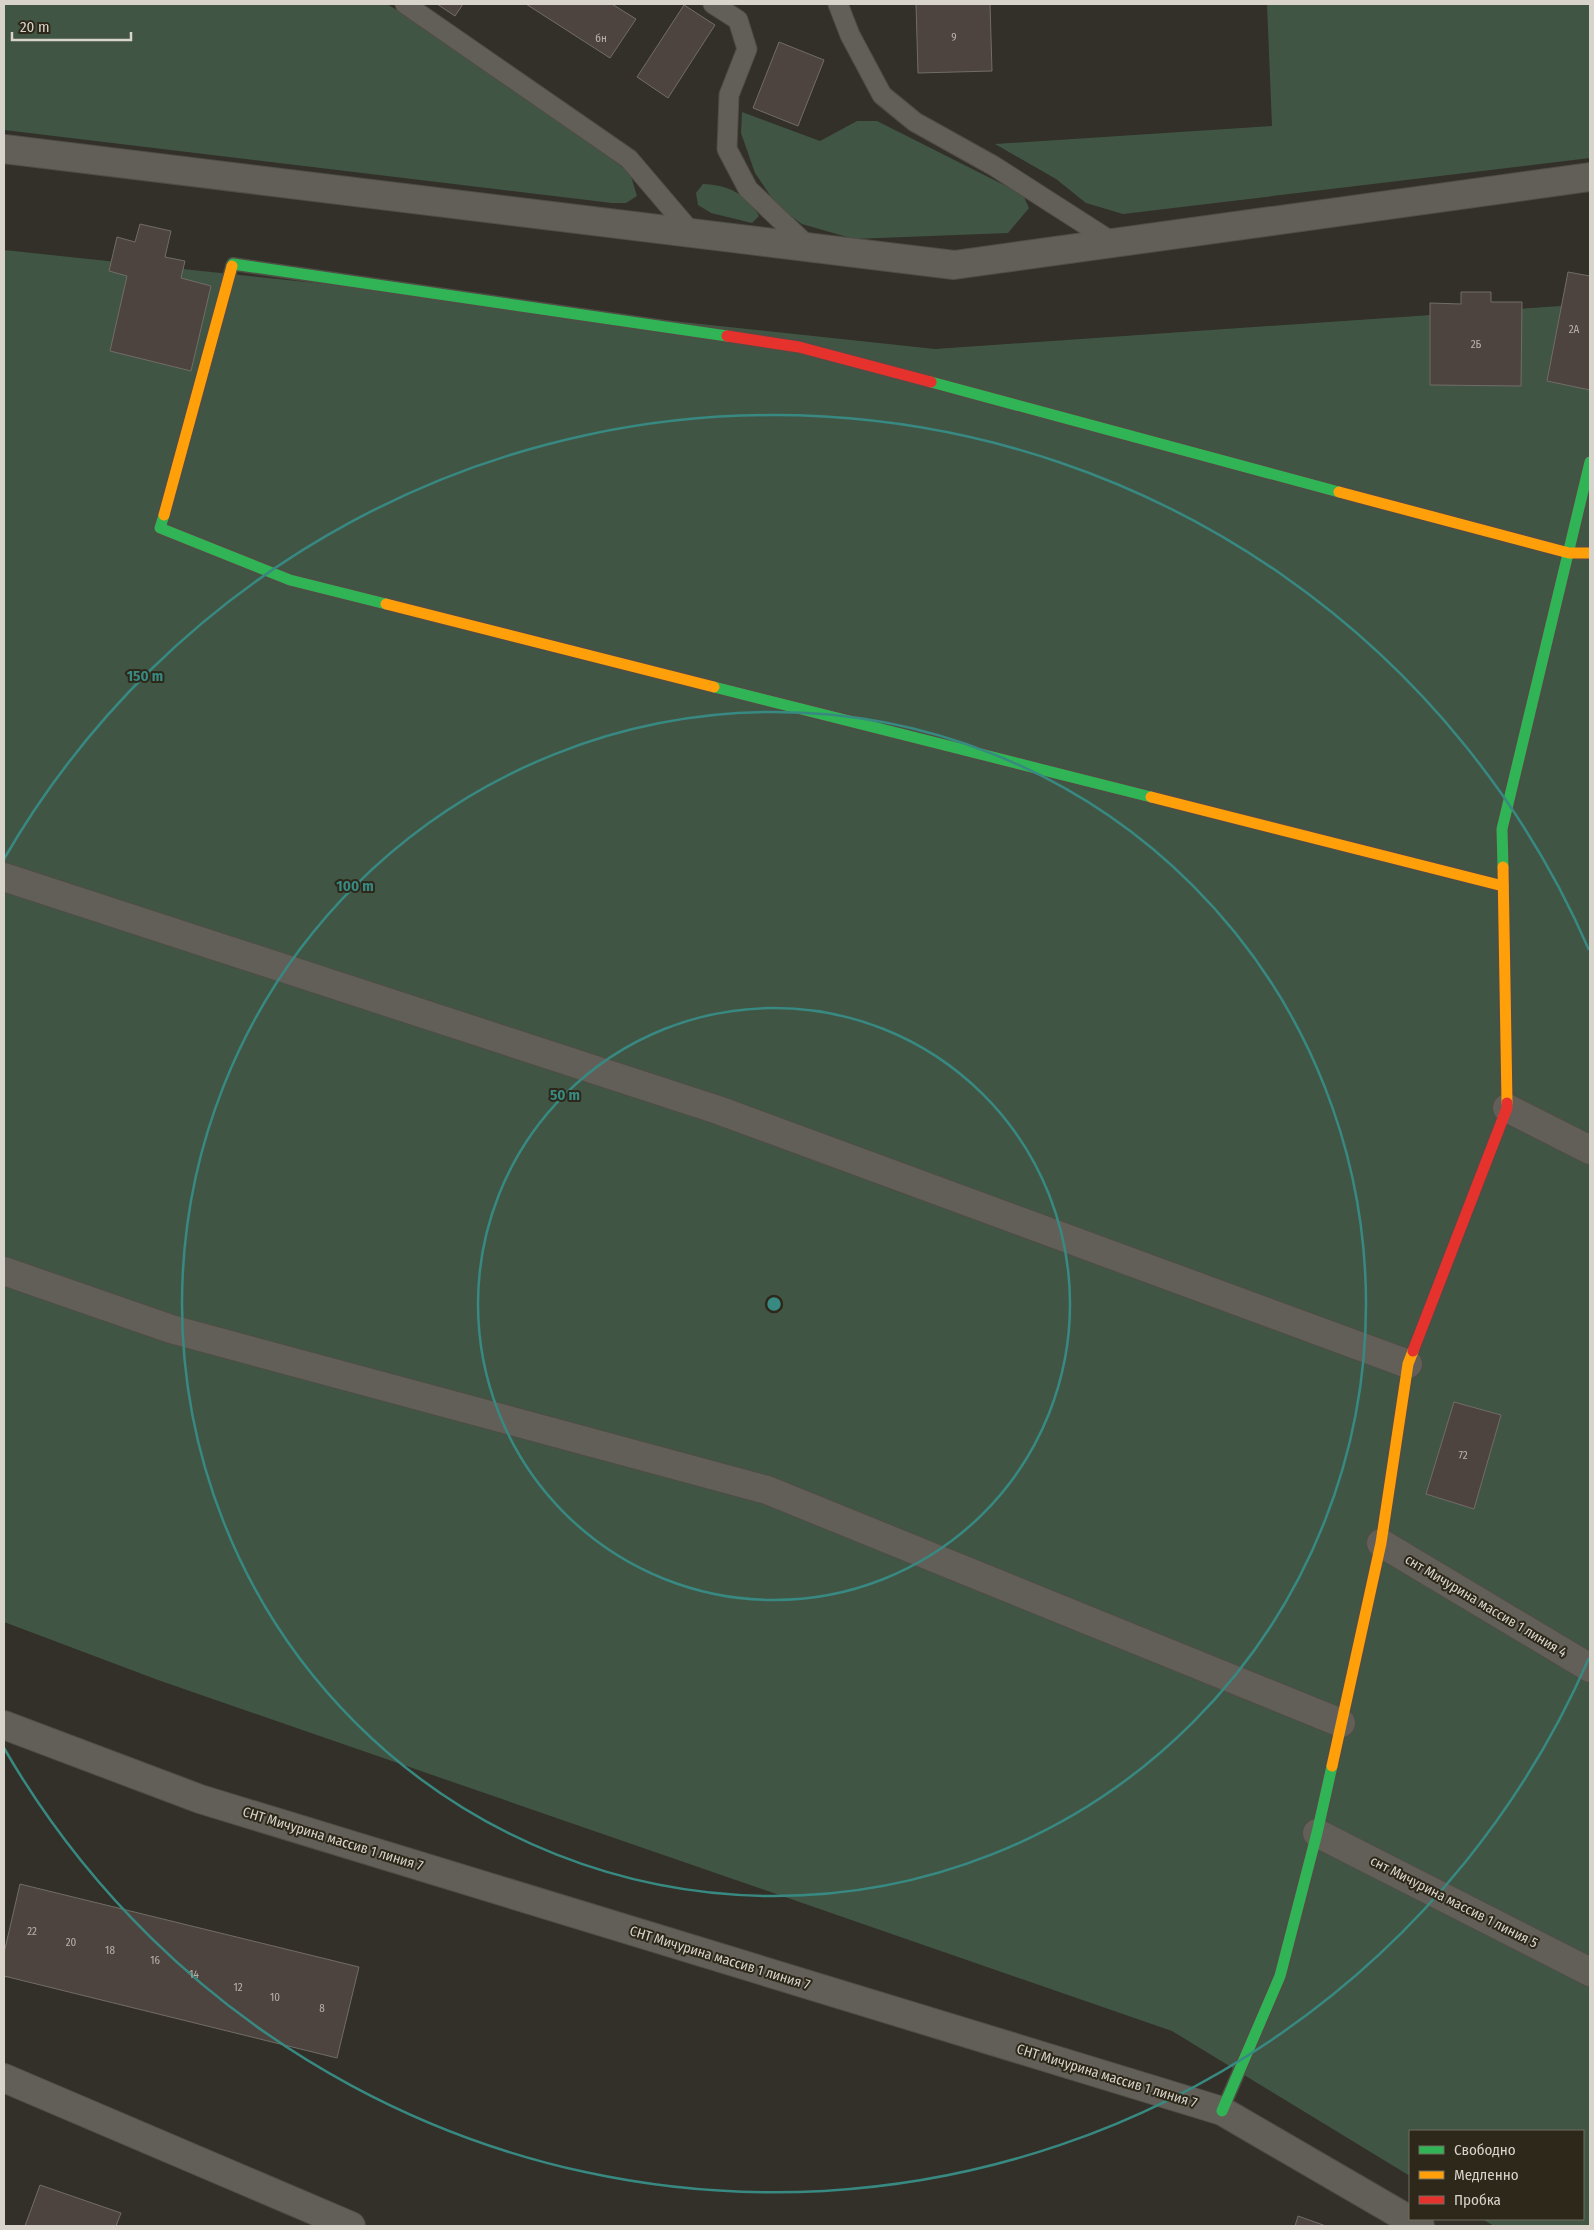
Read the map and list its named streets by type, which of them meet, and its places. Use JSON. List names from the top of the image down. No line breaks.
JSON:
{"streets":{"street":["снт Мичурина массив 1 линия 4","СНТ Мичурина массив 1 линия 7","снт Мичурина массив 1 линия 5"]},"house_numbers":["9","бн","2А","2Б","72","22","20","18","16","14","12","10","8"],"legend":["Свободно","Медленно","Пробка"],"scale_bar":"20 m","rings":["150 m","100 m","50 m"]}
